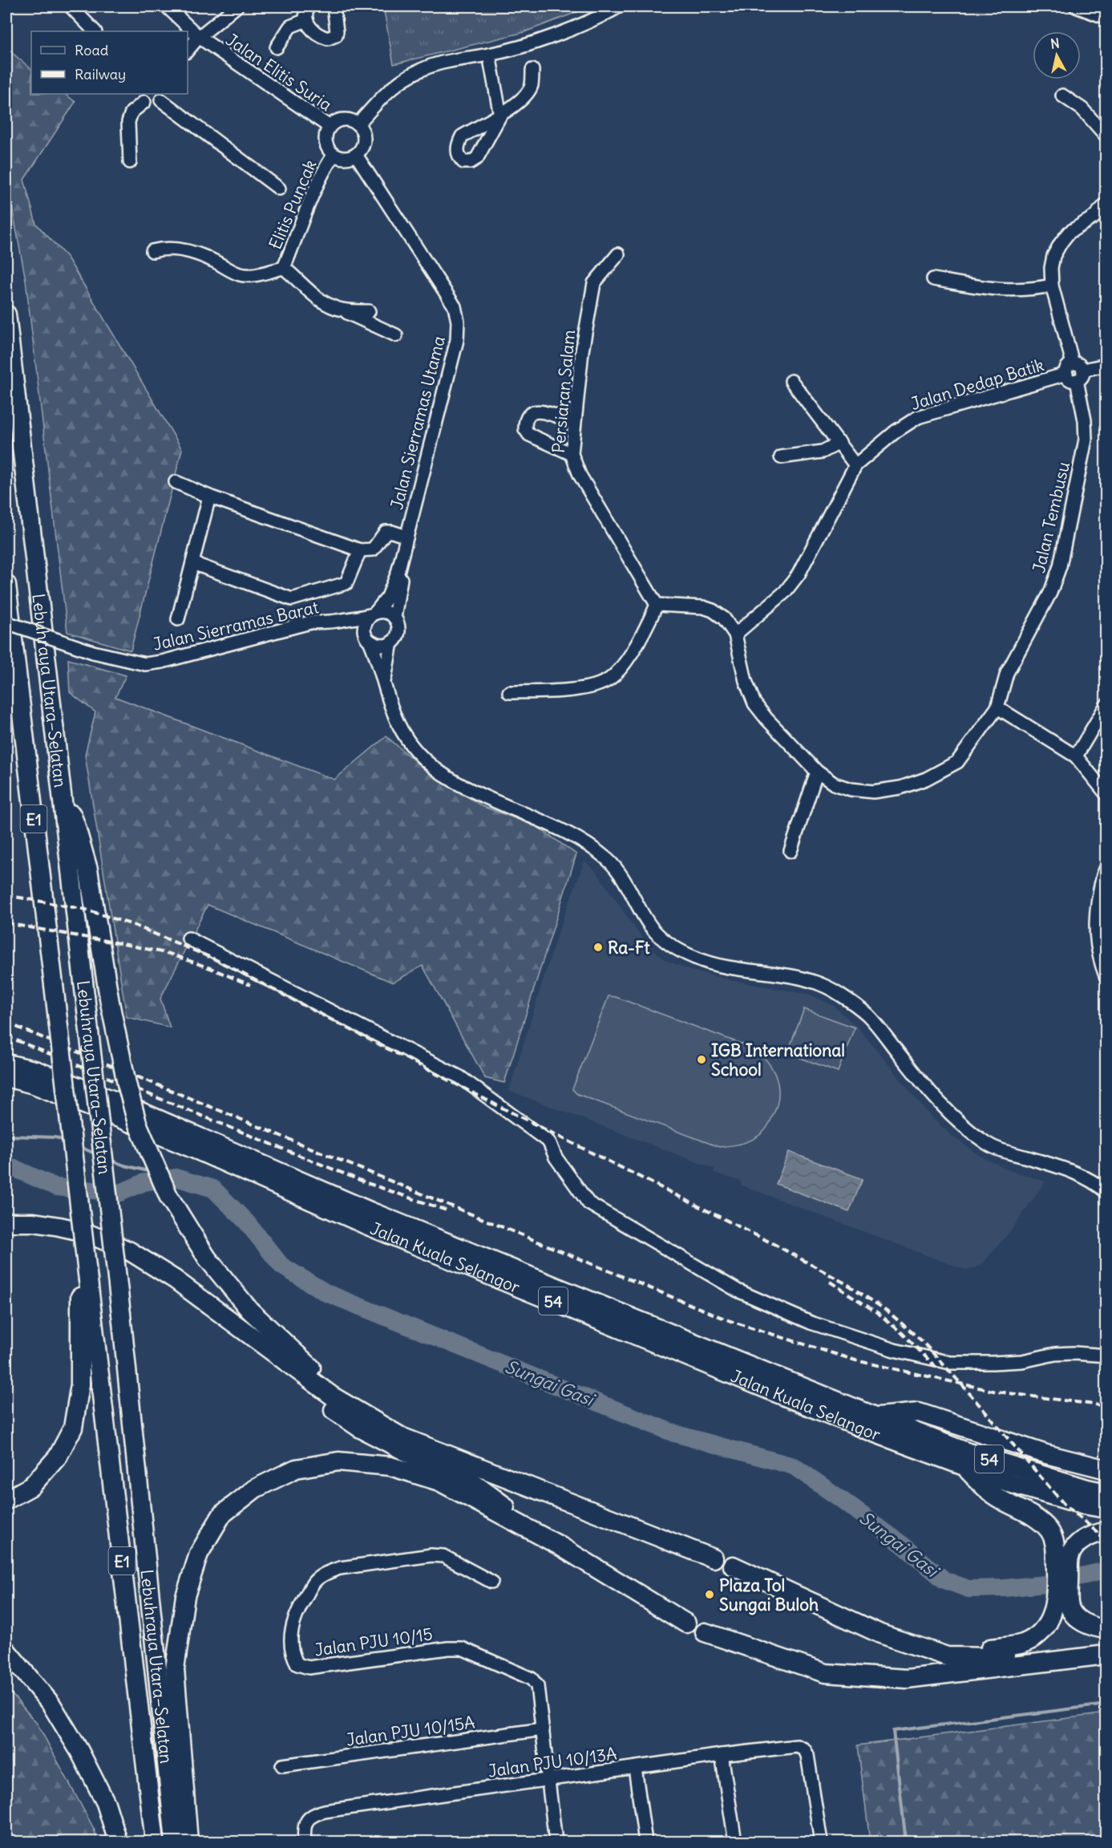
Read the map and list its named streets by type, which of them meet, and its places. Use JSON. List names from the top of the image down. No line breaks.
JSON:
{"streets":{"highway":["Lebuhraya Utara–Selatan","E1","Jalan Kuala Selangor","54"],"street":["Jalan Elitis Suria","Elitis Puncak","Jalan Dedap Batik","Persiaran Salam","Jalan Sierramas Utama","Jalan Tembusu","Jalan Sierramas Barat","Jalan PJU 10/15","Jalan PJU 10/15A","Jalan PJU 10/13A"]},"crossings":[["Jalan Elitis Suria","Elitis Puncak"],["Jalan Elitis Suria","Jalan Sierramas Utama"],["Elitis Puncak","Jalan Sierramas Utama"],["Jalan Dedap Batik","Jalan Tembusu"],["Jalan Sierramas Utama","Jalan Sierramas Barat"],["Jalan PJU 10/15","Jalan PJU 10/15A"],["Jalan PJU 10/15","Jalan PJU 10/13A"]],"water":["Sungai Gasi"],"places":["Ra-Ft","IGB International School","Plaza Tol Sungai Buloh"],"legend":["Road","Railway"],"north":"top"}
